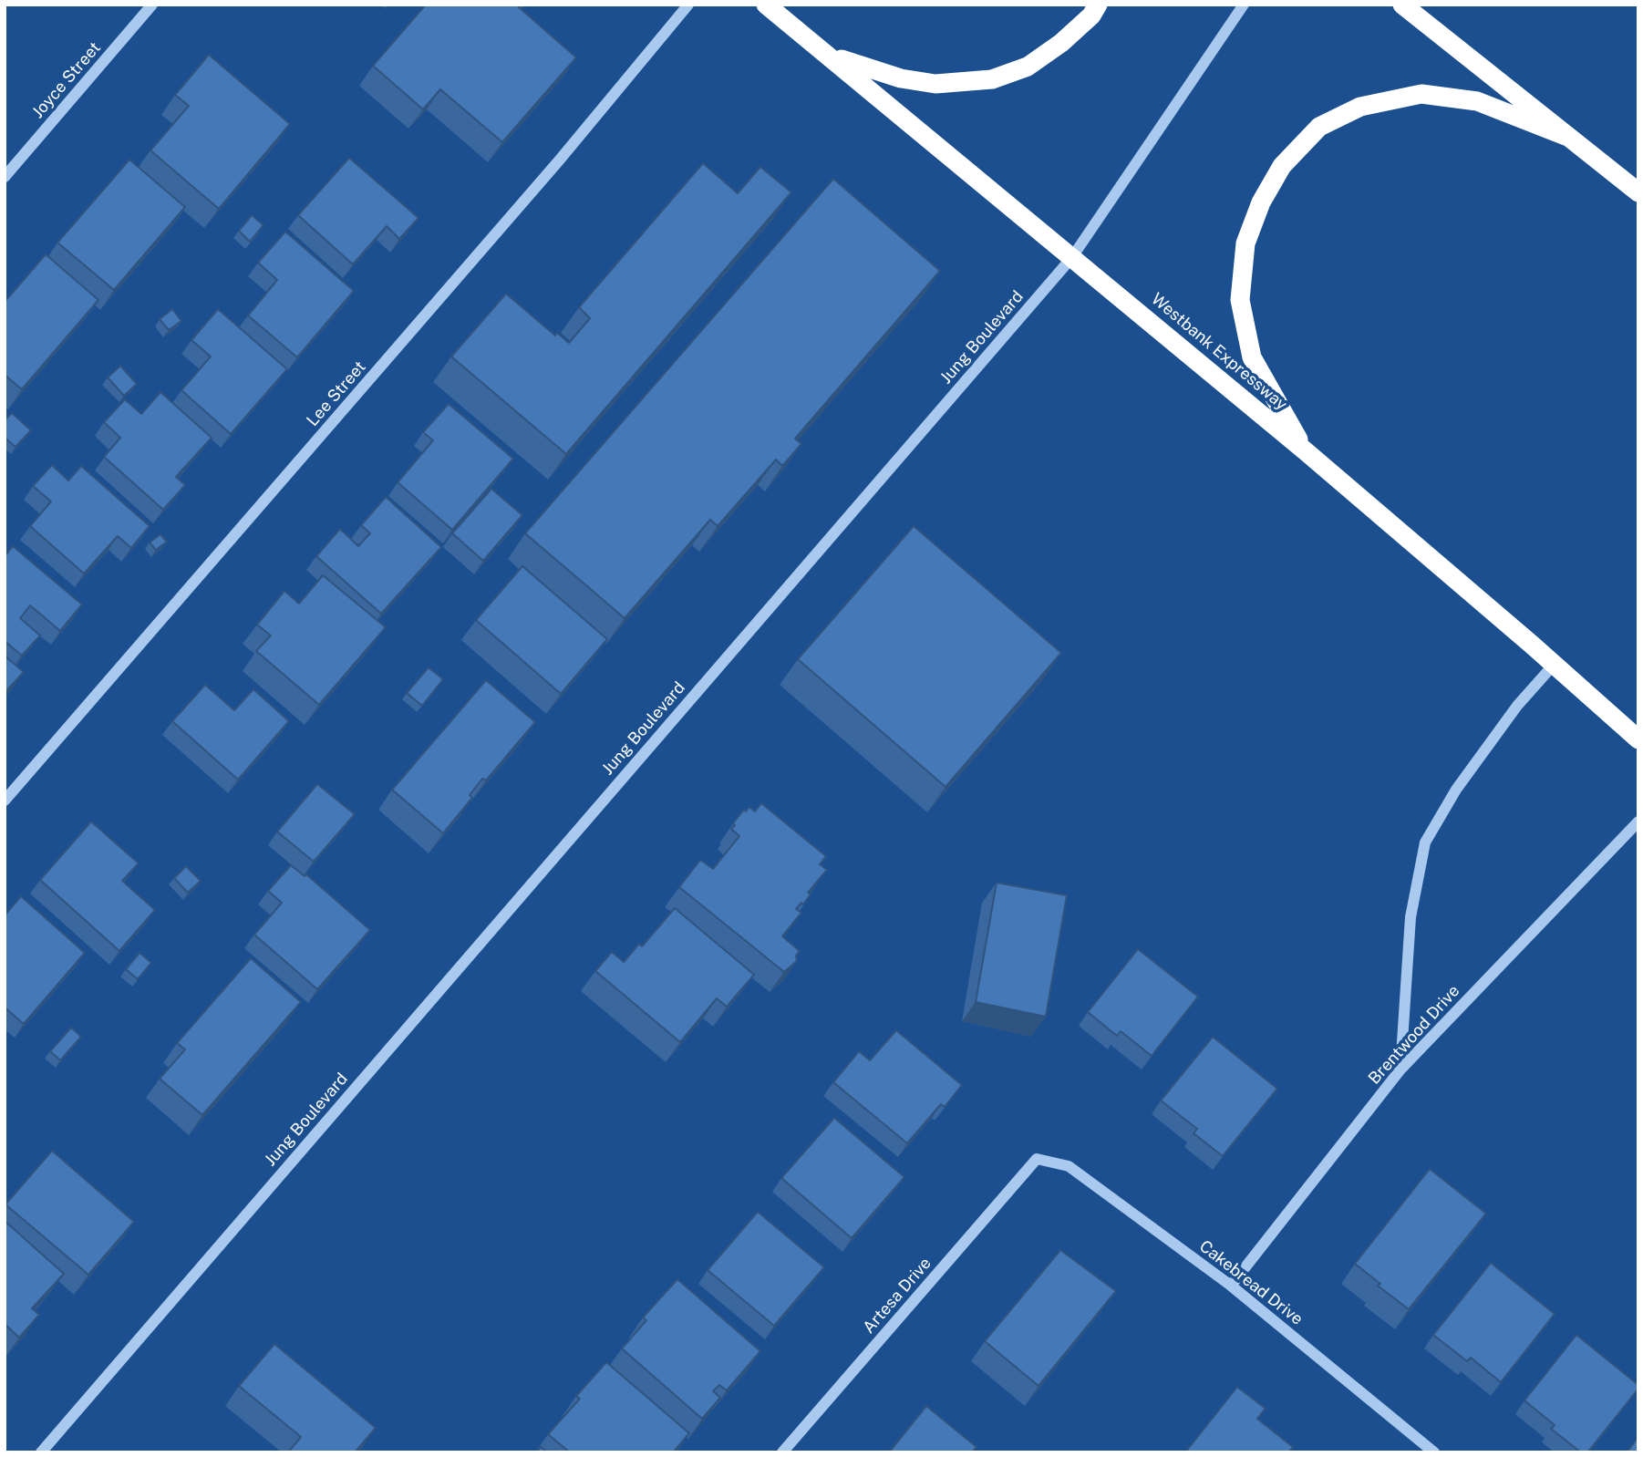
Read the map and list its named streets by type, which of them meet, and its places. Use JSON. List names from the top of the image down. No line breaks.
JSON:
{"streets":{"highway":["Westbank Expressway"],"street":["Joyce Street","Jung Boulevard","Lee Street","Brentwood Drive","Cakebread Drive","Artesa Drive"]},"crossings":[["Jung Boulevard","Westbank Expressway"],["Brentwood Drive","Cakebread Drive"],["Cakebread Drive","Artesa Drive"]]}
